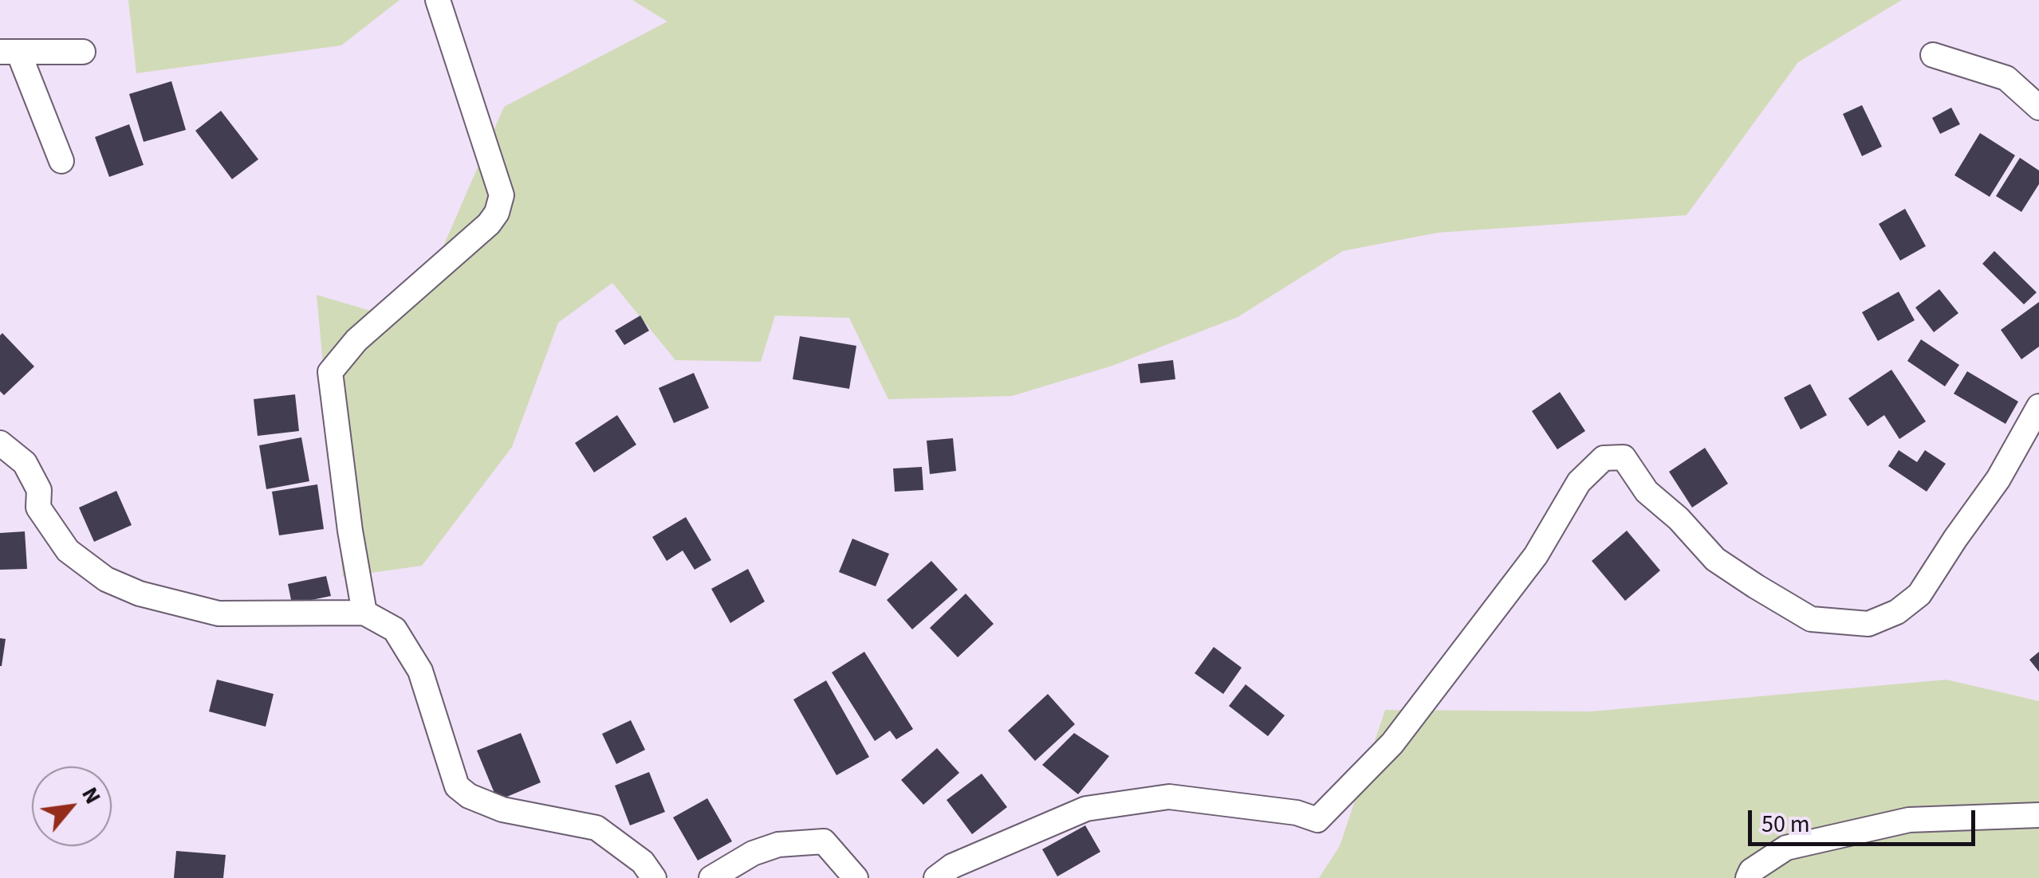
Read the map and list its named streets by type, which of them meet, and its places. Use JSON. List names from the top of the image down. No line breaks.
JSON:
{"scale_bar":"50 m","north":"top right"}
